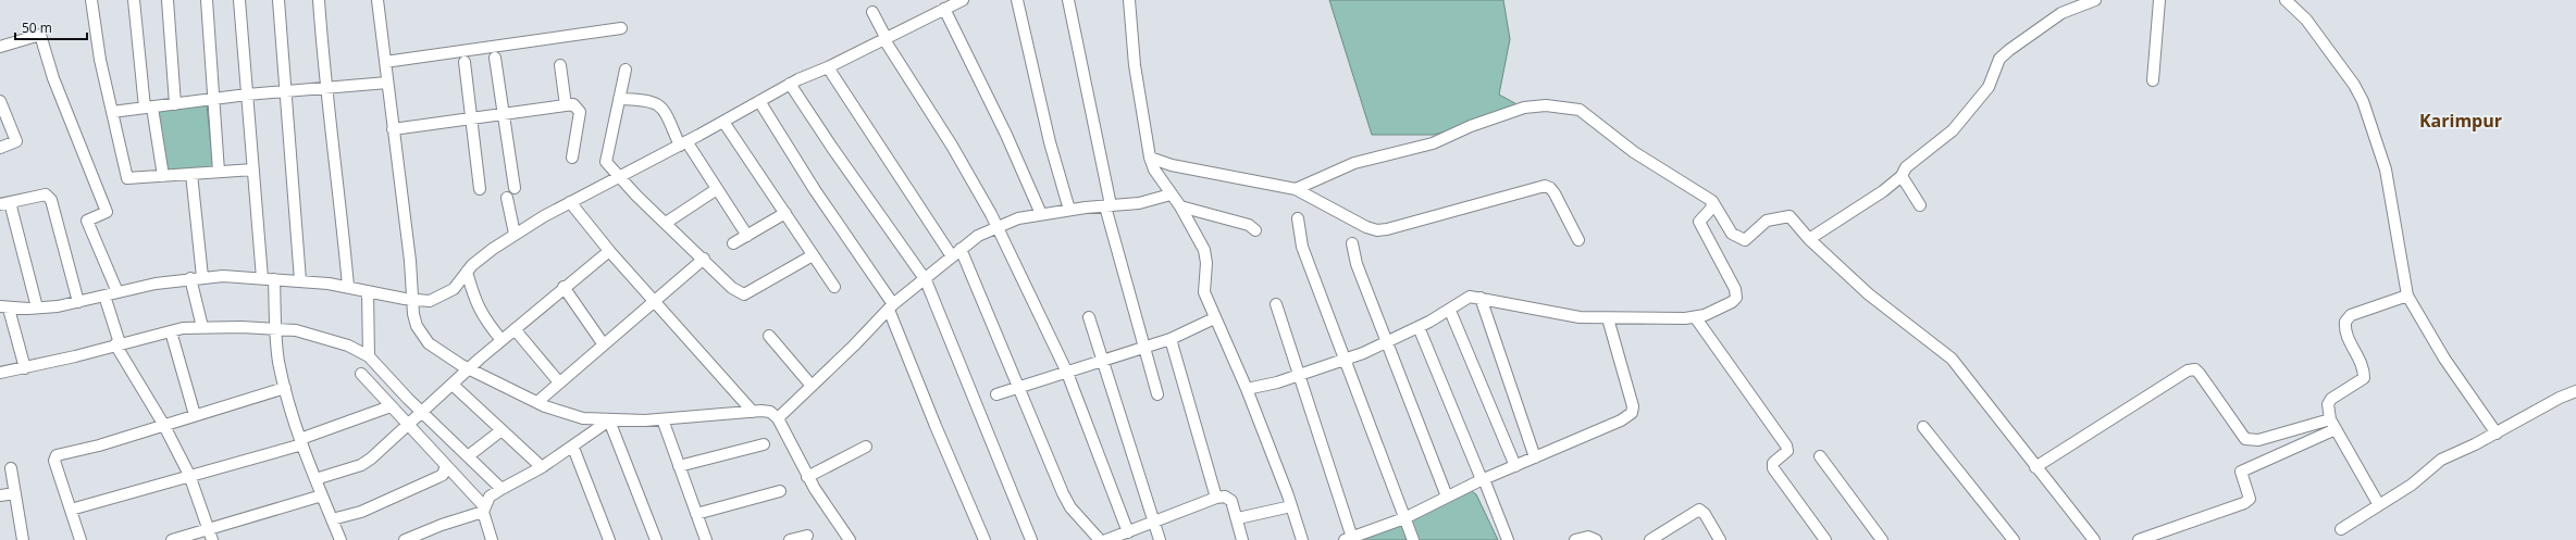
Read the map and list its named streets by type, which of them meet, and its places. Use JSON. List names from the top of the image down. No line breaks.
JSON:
{"districts":["Karimpur"],"scale_bar":"50 m"}
